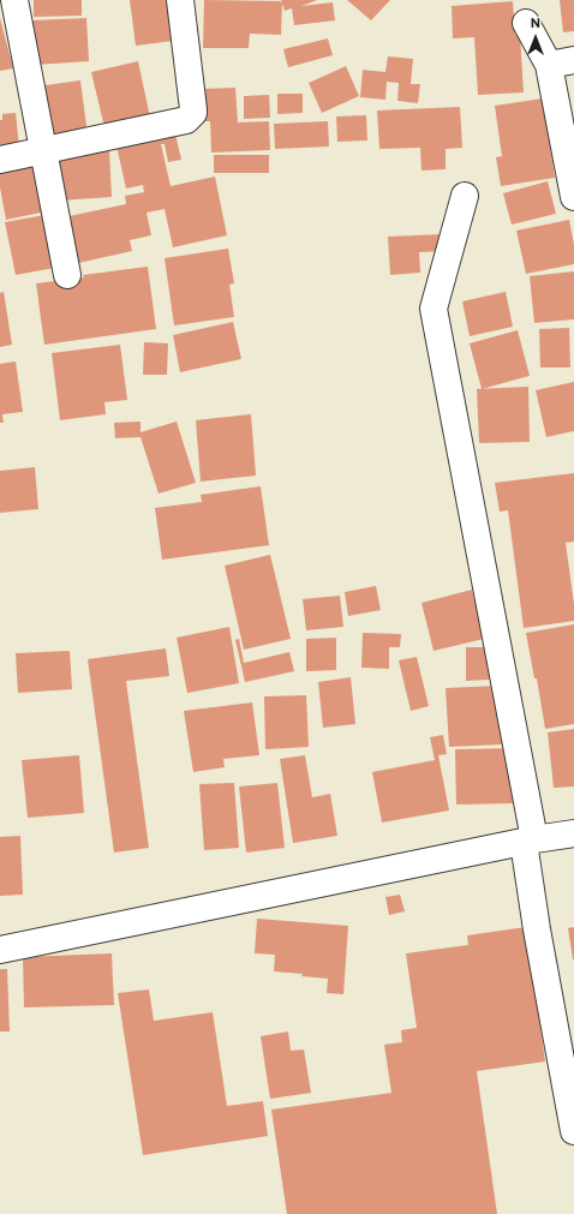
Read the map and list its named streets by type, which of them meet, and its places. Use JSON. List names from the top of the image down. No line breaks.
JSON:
{"north":"top"}
